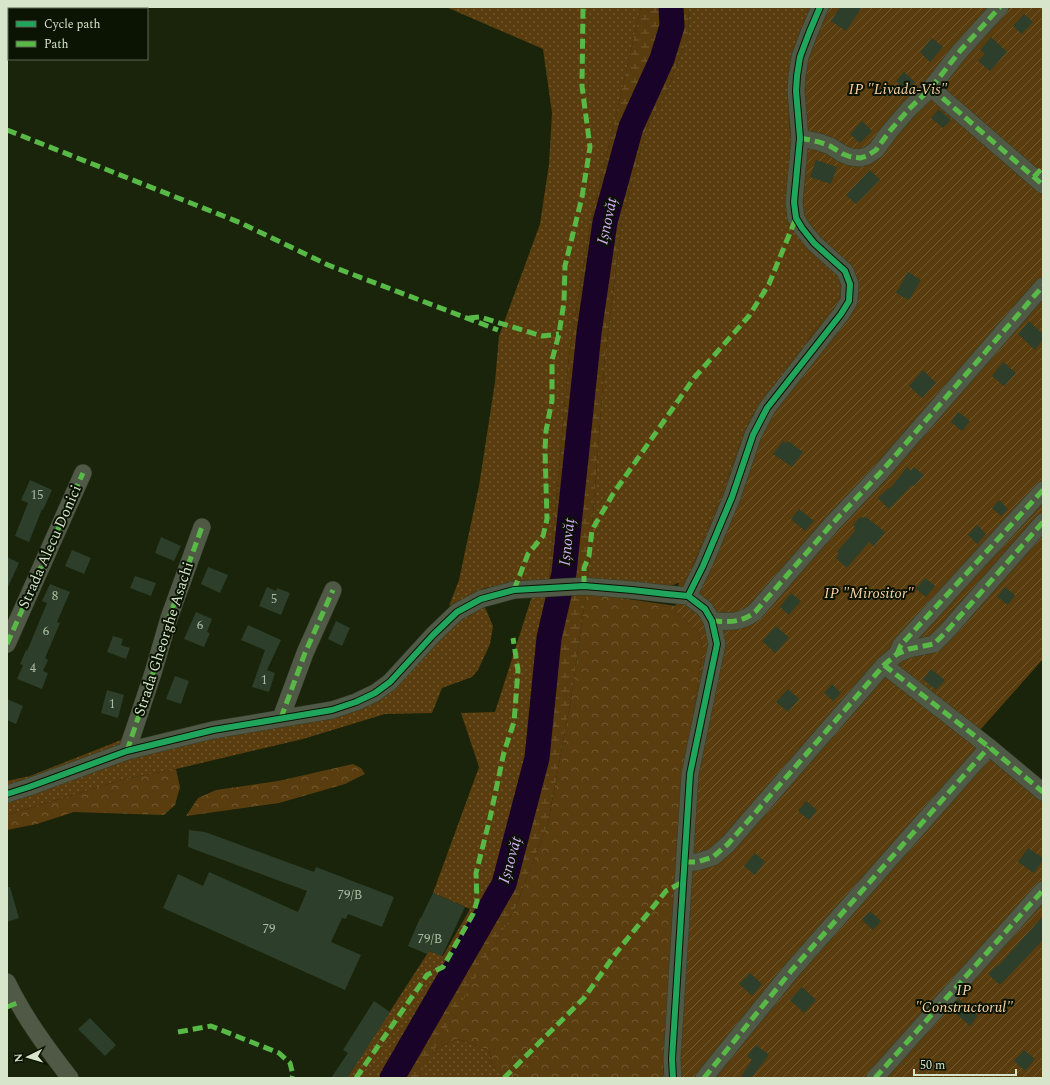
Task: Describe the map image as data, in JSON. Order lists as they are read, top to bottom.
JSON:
{
  "streets": {
    "street": ["Strada Alecu Donici", "Strada Gheorghe Asachi"]
  },
  "water": ["Ișnovăț"],
  "parks": ["IP \"Livada-Vis\"", "IP \"Mirositor\"", "IP \"Constructorul\""],
  "house_numbers": [
    "15",
    "8",
    "5",
    "6",
    "6",
    "4",
    "1",
    "1",
    "79/B",
    "79",
    "79/B"
  ],
  "legend": ["Cycle path", "Path"],
  "scale_bar": "50 m",
  "north": "left"
}
